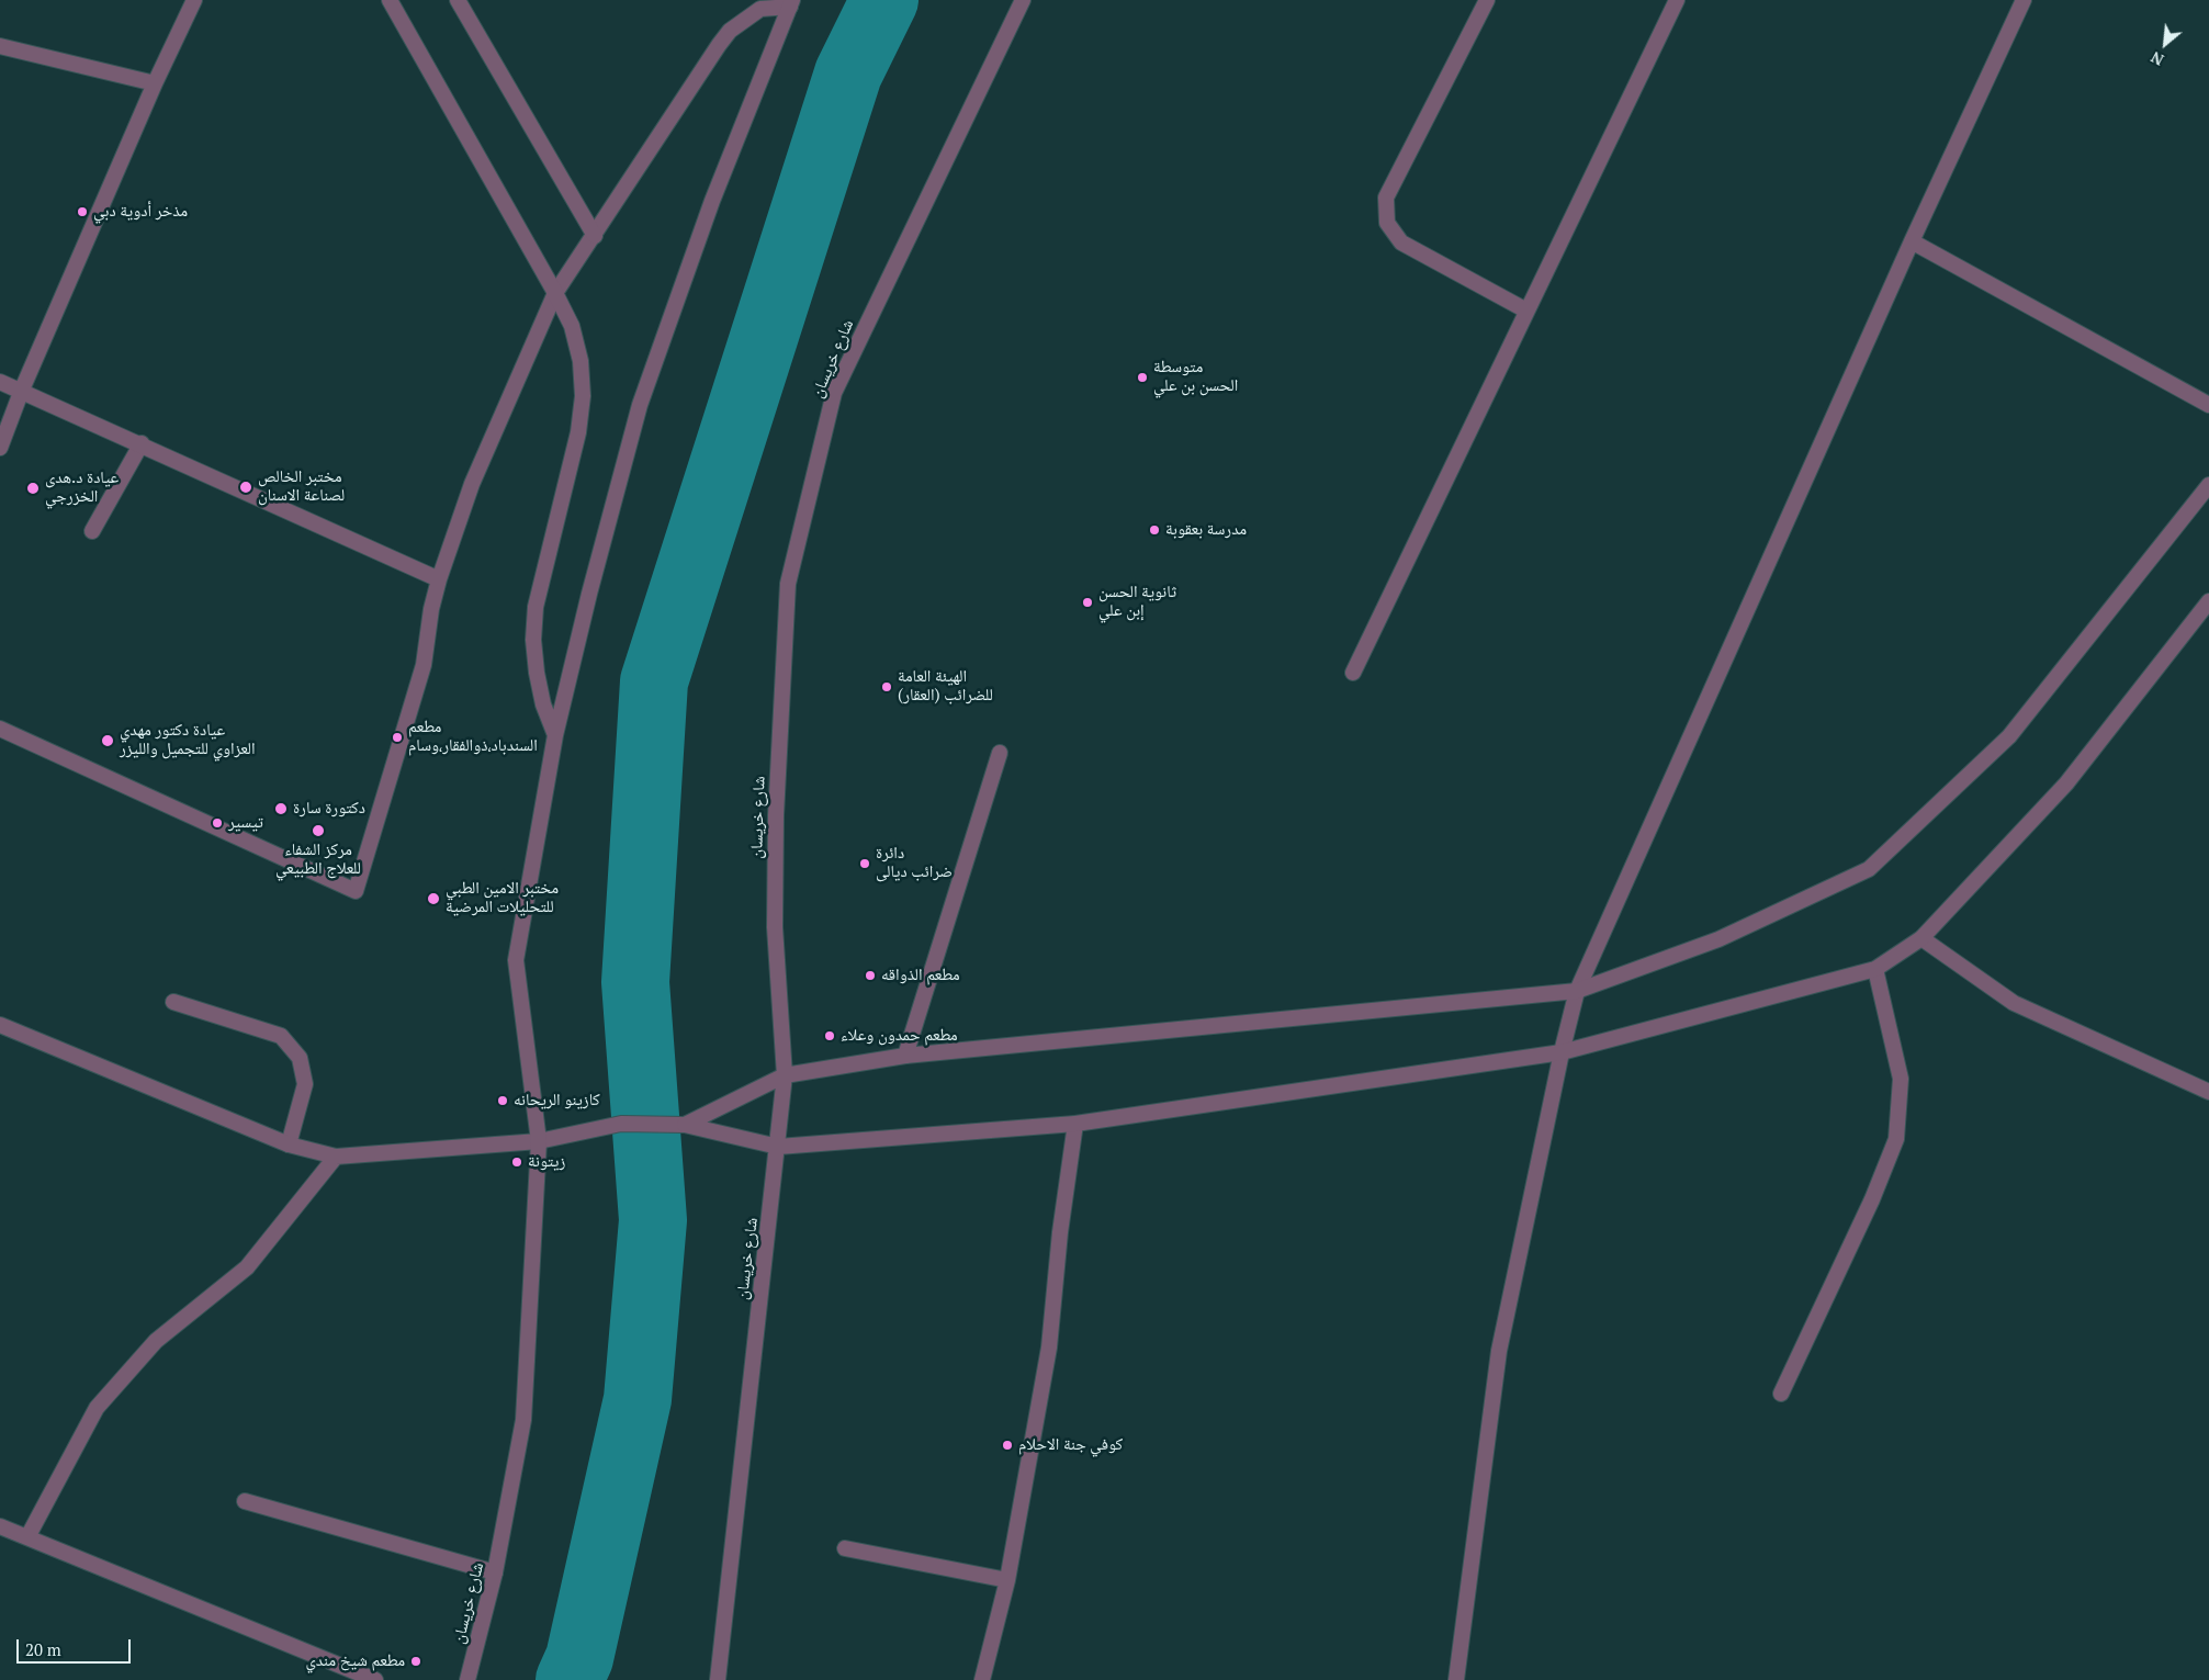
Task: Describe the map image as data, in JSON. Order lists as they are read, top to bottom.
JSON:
{
  "streets": {
    "street": ["شارع خريسان"]
  },
  "places": [
    "مذخر أدوية دبي",
    "متوسطة الحسن بن علي",
    "مختبر الخالص لصناعة الاسنان",
    "عيادة د.هدى الخزرجي",
    "مدرسة بعقوبة",
    "ثانوية الحسن إبن علي",
    "الهيئة العامة للضرائب (العقار)",
    "مطعم السندباد،ذوالفقار،وسام",
    "عيادة دكتور مهدي العزاوي للتجميل والليزر",
    "دكتورة سارة",
    "تيسير",
    "مركز الشفاء للعلاج الطبيعي",
    "دائرة ضرائب ديالى",
    "مختبر الامين الطبي للتحليلات المرضية",
    "مطعم الذواقه",
    "مطعم حمدون وعلاء",
    "كازينو الريحانه",
    "زيتونة",
    "كوفي جنة الاحلام",
    "مطعم شيخ مندي"
  ],
  "scale_bar": "20 m",
  "north": "bottom left"
}
